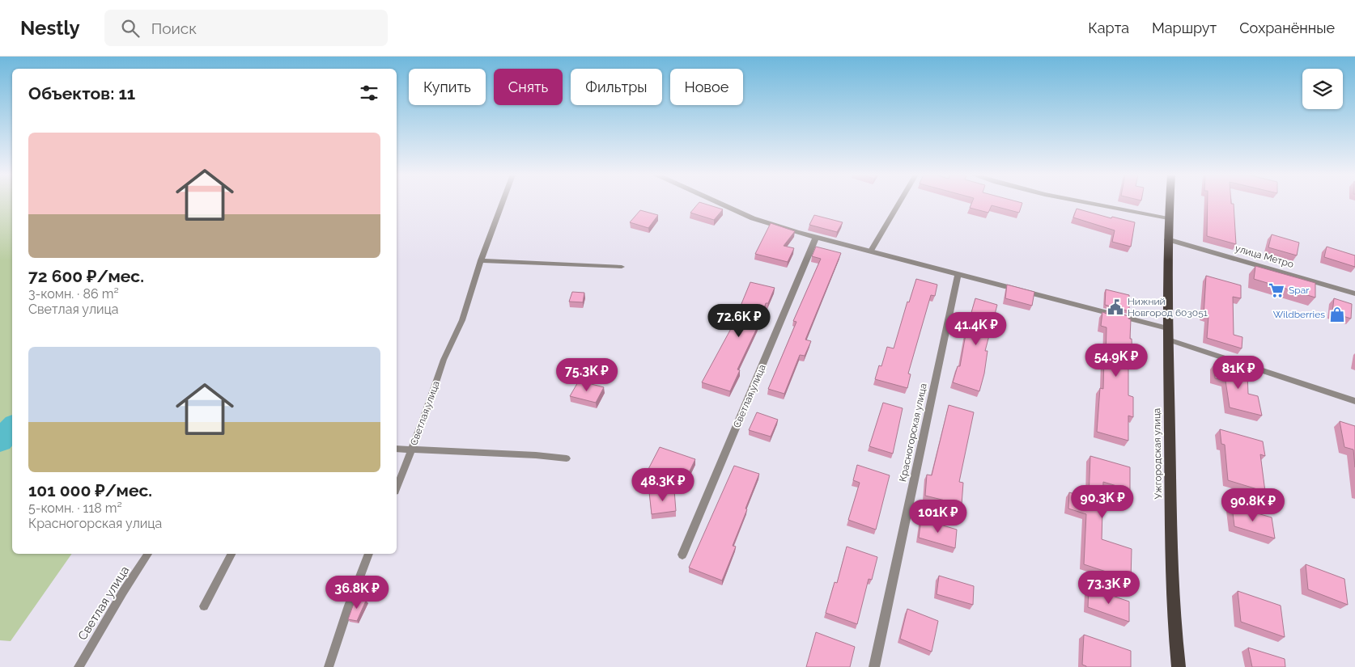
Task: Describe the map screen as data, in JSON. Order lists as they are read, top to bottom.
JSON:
{
  "streets": {
    "main road": ["Ужгородская улица"],
    "street": ["улица Метро", "Светлая улица", "Красногорская улица"]
  },
  "crossings": [
    ["улица Метро", "Ужгородская улица"]
  ],
  "places": {
    "supermarket": ["Spar"],
    "public building": ["Нижний Новгород 603051"],
    "shop": ["Wildberries"]
  },
  "page": {
    "header": "Nestly",
    "search": "Поиск",
    "nav": ["Карта", "Маршрут", "Сохранённые"],
    "chip": [
      "Купить",
      "Снять",
      "Фильтры",
      "Новое"
    ],
    "heading": "Объектов: 11",
    "list": [
      {
        "name": "72 600 ₽/мес.",
        "note": "3-комн. · 86 m² · Светлая улица"
      },
      {
        "name": "101 000 ₽/мес.",
        "note": "5-комн. · 118 m² · Красногорская улица"
      }
    ],
    "price": [
      "72.6K ₽",
      "41.4K ₽",
      "54.9K ₽",
      "81K ₽",
      "75.3K ₽",
      "48.3K ₽",
      "90.3K ₽",
      "90.8K ₽",
      "101K ₽",
      "73.3K ₽",
      "36.8K ₽"
    ]
  }
}
